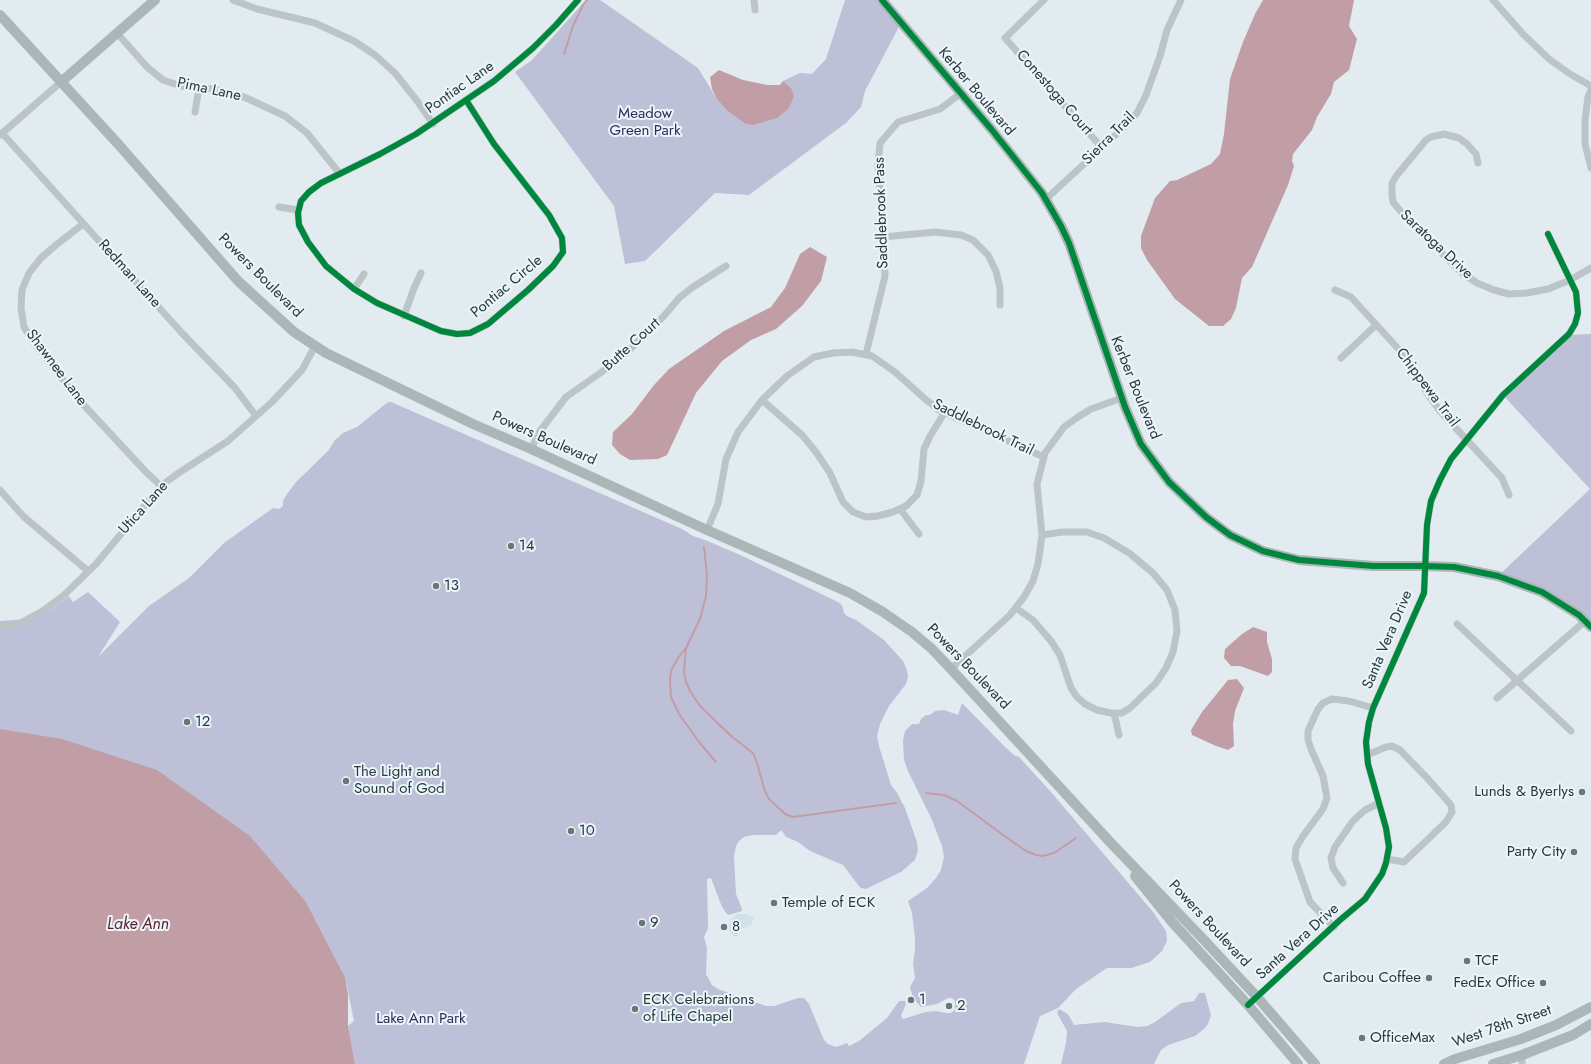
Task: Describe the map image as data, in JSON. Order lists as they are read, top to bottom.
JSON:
{
  "streets": {
    "main road": ["Kerber Boulevard", "Powers Boulevard", "West 78th Street"],
    "street": [
      "Pontiac Lane",
      "Pima Lane",
      "Conestoga Court",
      "Sierra Trail",
      "Saddlebrook Pass",
      "Saratoga Drive",
      "Redman Lane",
      "Pontiac Circle",
      "Butte Court",
      "Shawnee Lane",
      "Chippewa Trail",
      "Saddlebrook Trail",
      "Utica Lane",
      "Santa Vera Drive"
    ]
  },
  "crossings": [
    ["Pontiac Lane", "Pima Lane"],
    ["Pontiac Lane", "Pontiac Circle"],
    ["Kerber Boulevard", "Sierra Trail"],
    ["Kerber Boulevard", "Saddlebrook Pass"],
    ["Kerber Boulevard", "Santa Vera Drive"],
    ["Conestoga Court", "Sierra Trail"],
    ["Saddlebrook Pass", "Saddlebrook Trail"],
    ["Saratoga Drive", "Santa Vera Drive"],
    ["Redman Lane", "Shawnee Lane"],
    ["Redman Lane", "Utica Lane"],
    ["Powers Boulevard", "Butte Court"],
    ["Powers Boulevard", "Saddlebrook Trail"],
    ["Powers Boulevard", "Utica Lane"],
    ["Powers Boulevard", "Santa Vera Drive"],
    ["Shawnee Lane", "Utica Lane"],
    ["Chippewa Trail", "Santa Vera Drive"]
  ],
  "water": ["Lake Ann"],
  "parks": ["Meadow Green Park", "Lake Ann Park"],
  "places": [
    "14",
    "13",
    "12",
    "The Light and Sound of God",
    "Lunds & Byerlys",
    "10",
    "Party City",
    "Temple of ECK",
    "9",
    "8",
    "TCF",
    "Caribou Coffee",
    "FedEx Office",
    "1",
    "2",
    "ECK Celebrations of Life Chapel",
    "OfficeMax"
  ]
}
